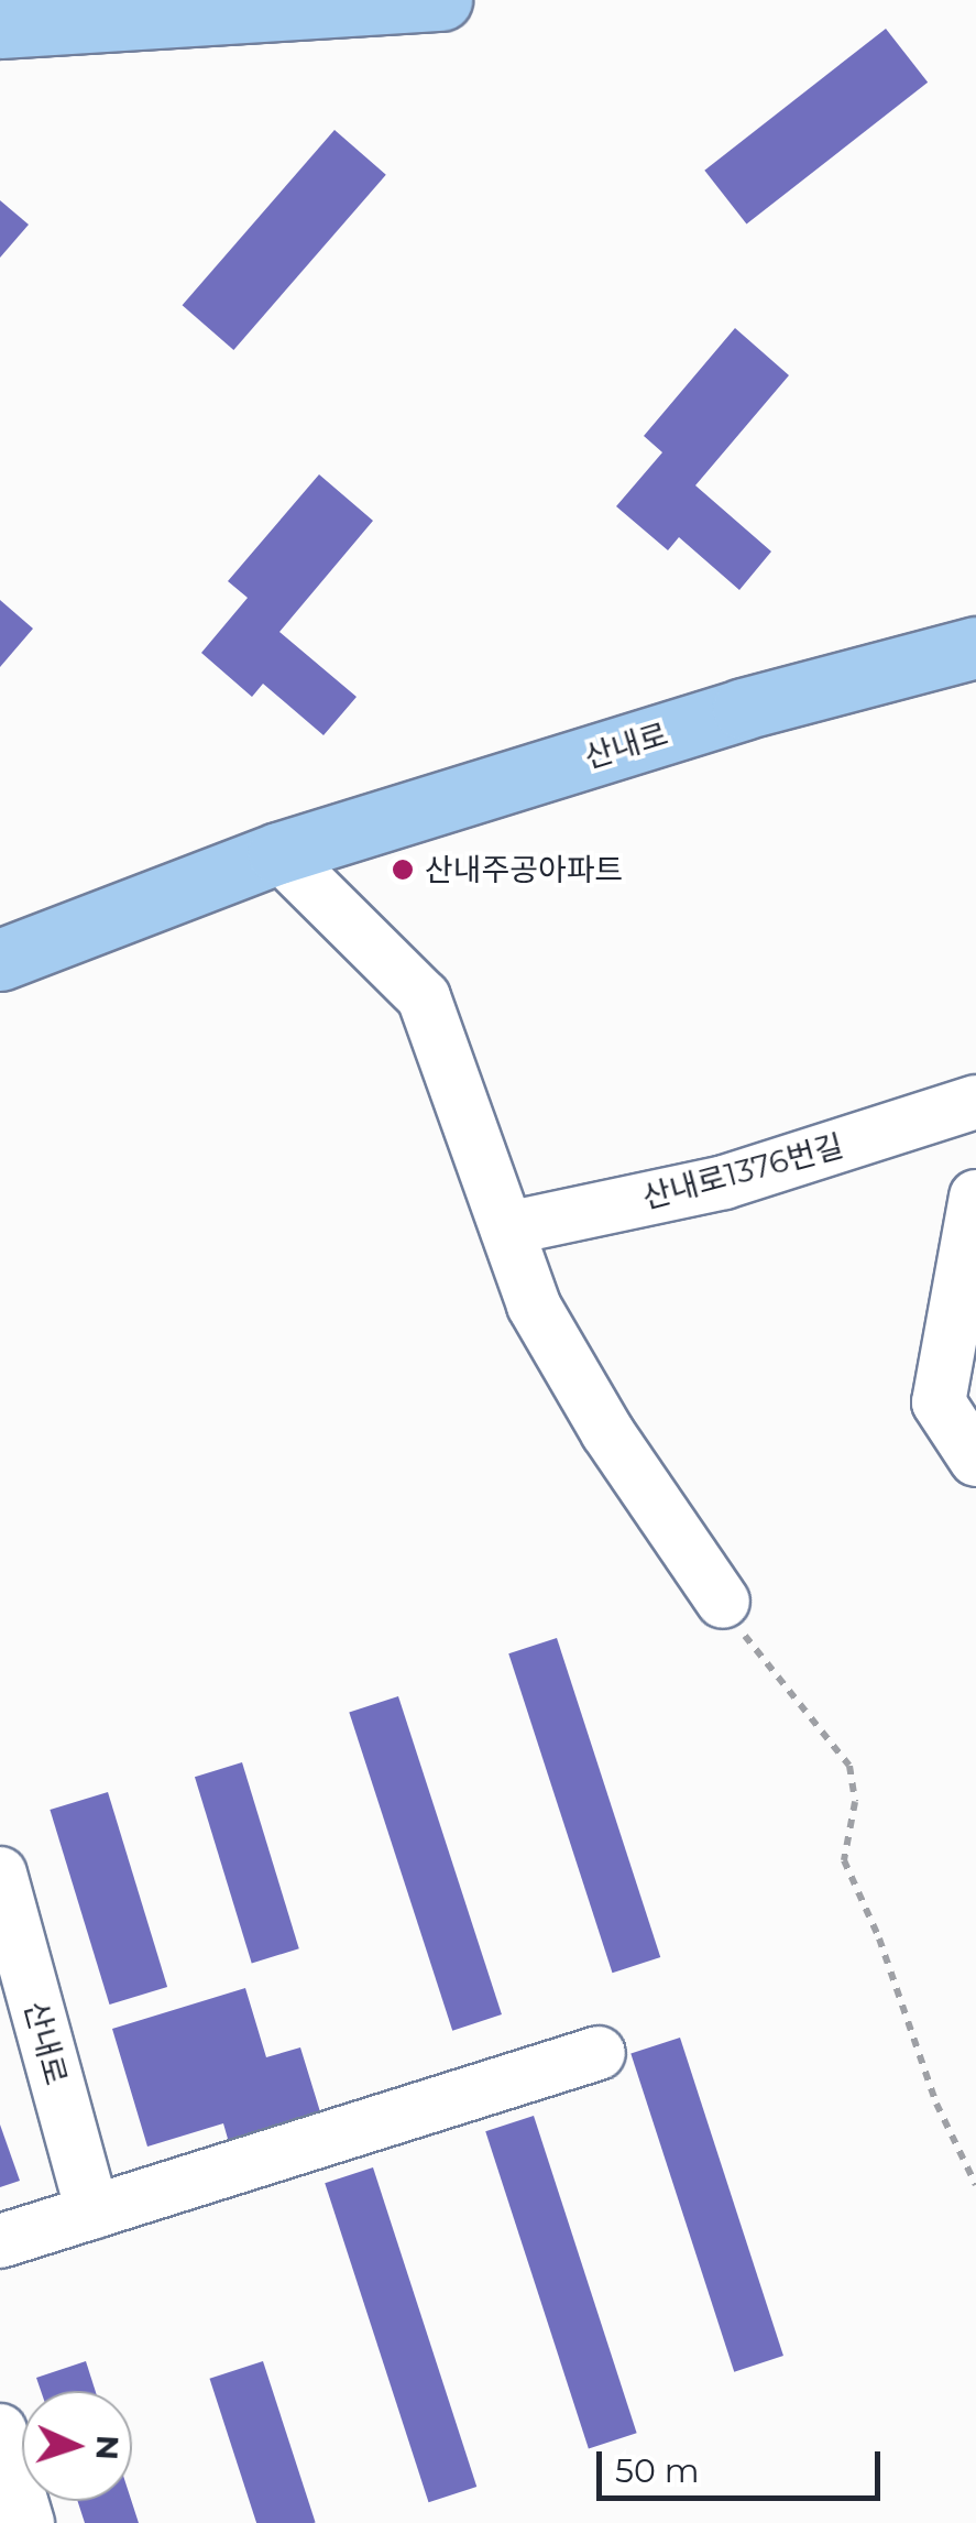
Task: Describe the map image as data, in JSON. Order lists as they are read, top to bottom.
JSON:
{
  "streets": {
    "main road": ["산내로"],
    "street": ["산내로1376번길"]
  },
  "places": ["산내주공아파트"],
  "scale_bar": "50 m",
  "north": "right"
}
